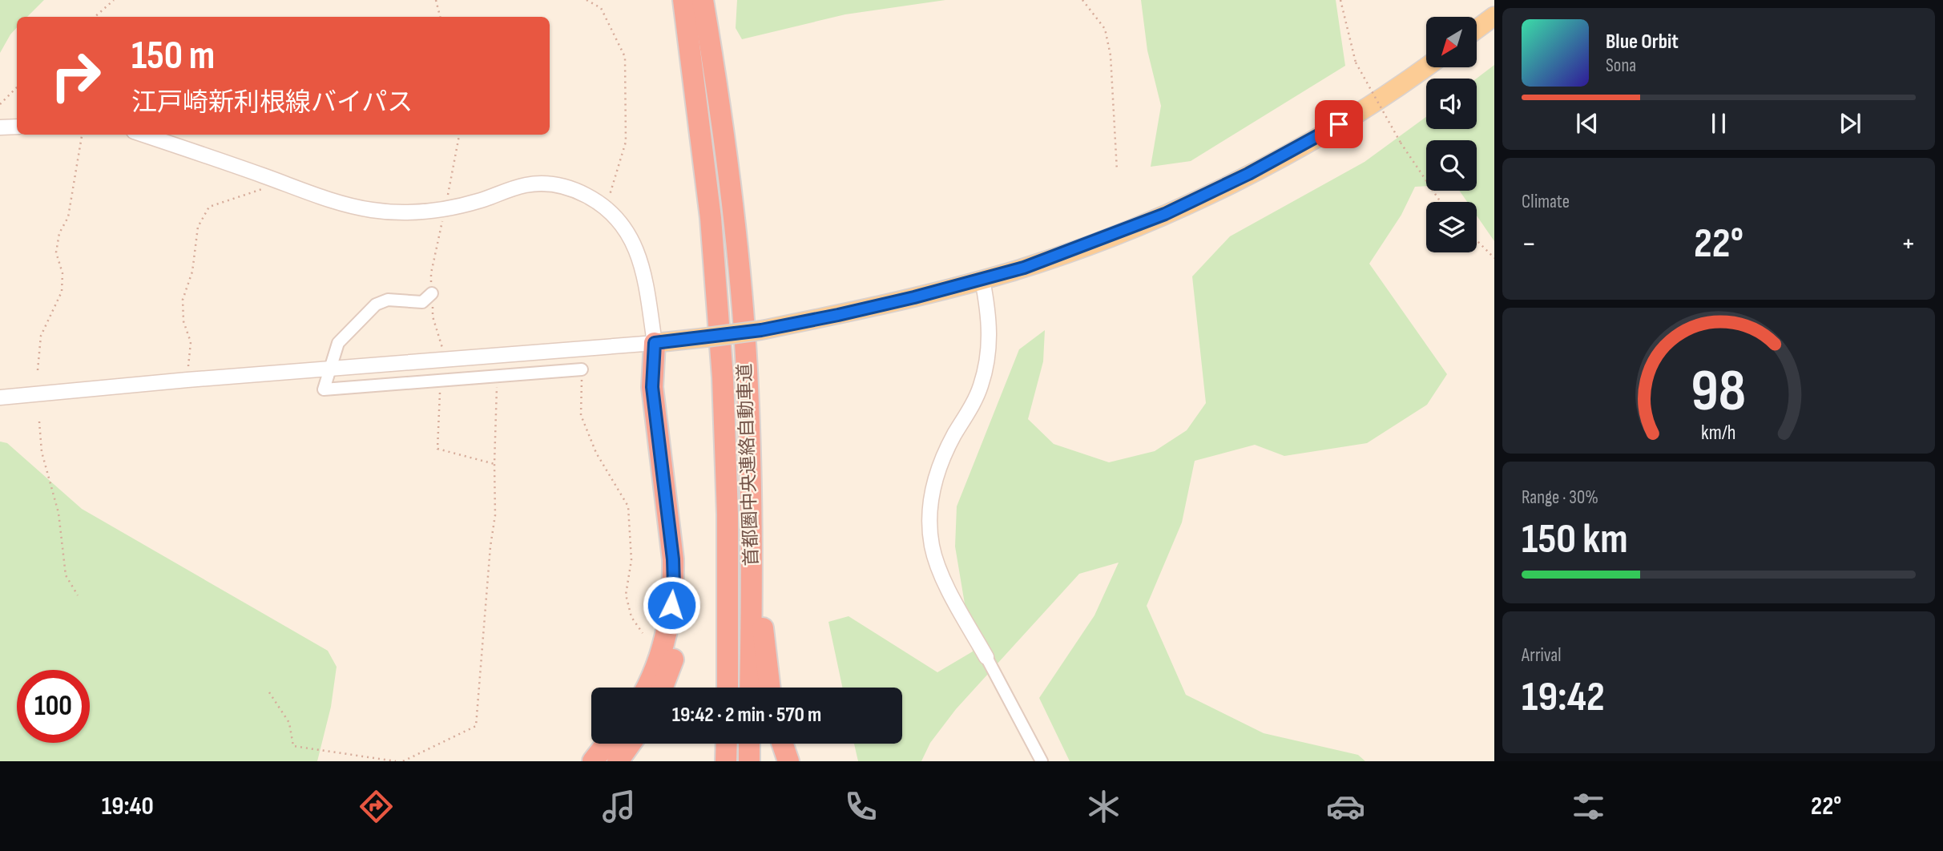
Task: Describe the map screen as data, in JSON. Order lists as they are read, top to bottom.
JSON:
{
  "streets": {
    "highway": ["首都圏中央連絡自動車道"]
  },
  "north": "bottom left",
  "page": {
    "turn": ["150 m", "江戸崎新利根線バイパス"],
    "song": ["Blue Orbit", "Sona"],
    "tile": [
      "Climate",
      ["Range · 30%", "150 km"],
      ["Arrival", "19:42"]
    ],
    "heat": ["−", "22°", "+"],
    "limit": "100",
    "trip": "19:42 · 2 min · 570 m",
    "tabs": ["19:40", "22°"],
    "gauge": ["98", "km/h"]
  }
}
